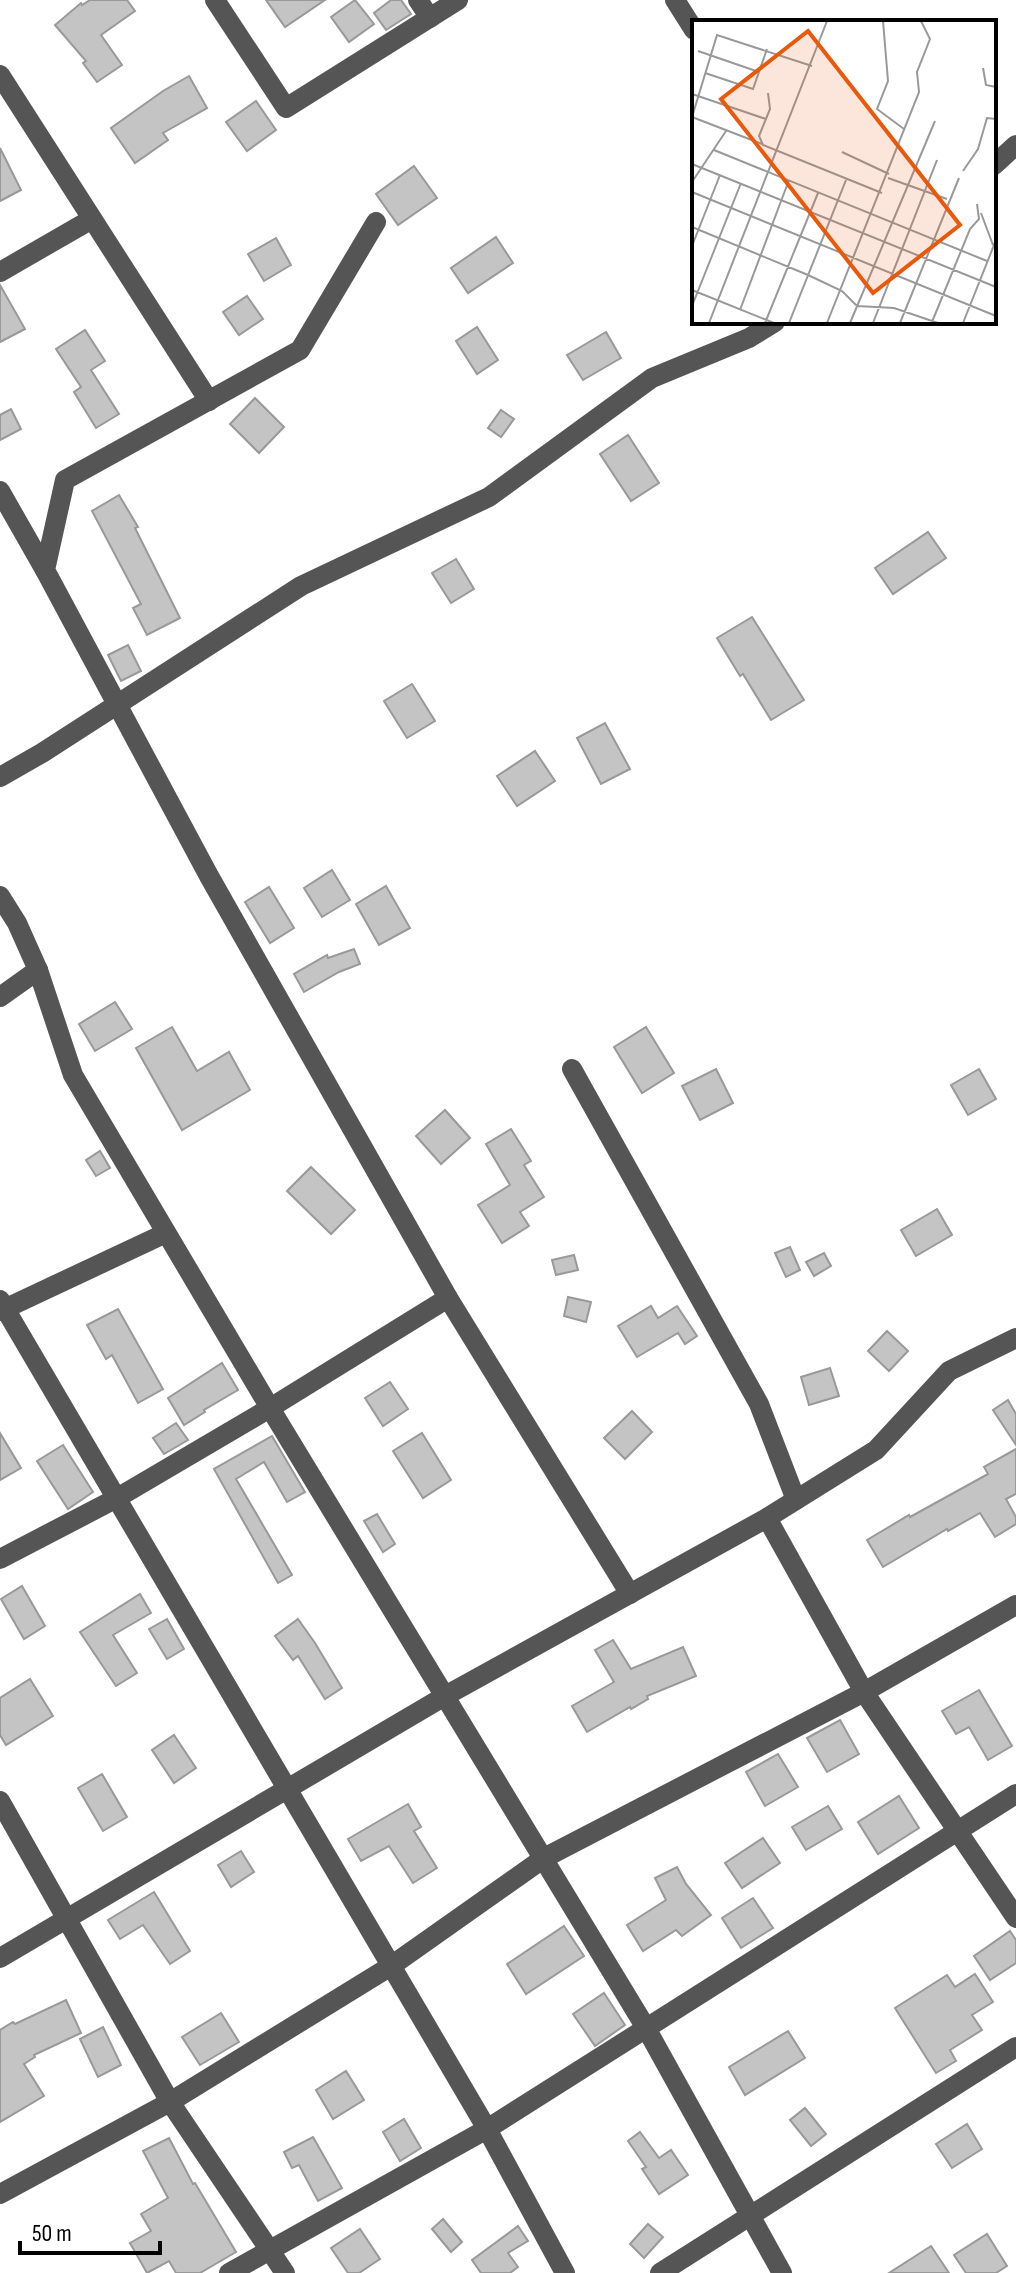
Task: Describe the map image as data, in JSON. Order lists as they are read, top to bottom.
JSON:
{
  "scale_bar": "50 m"
}
